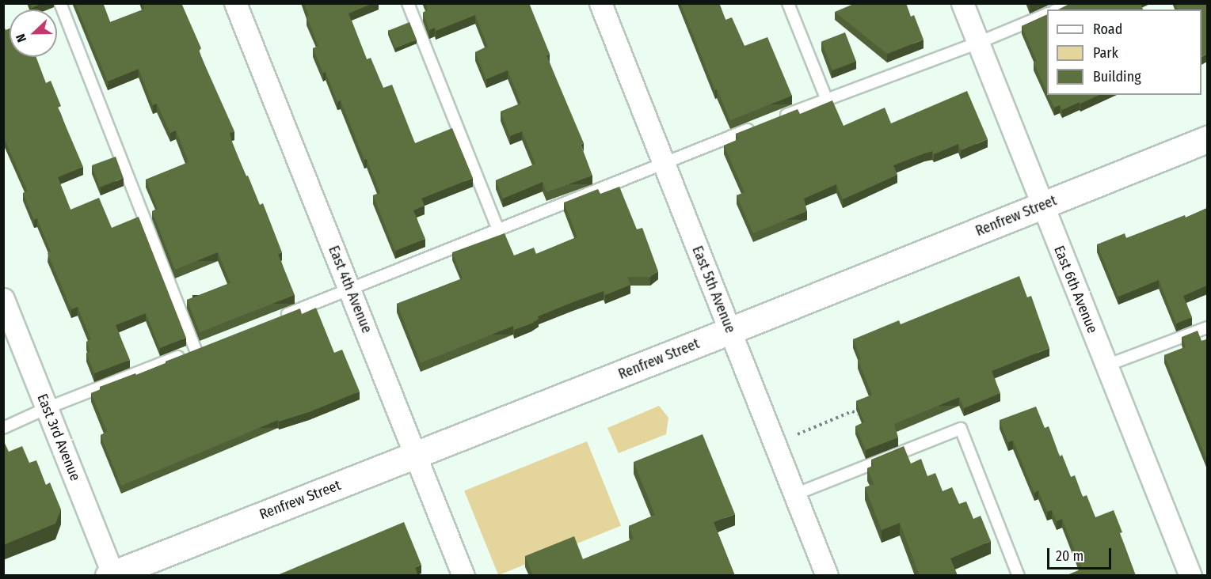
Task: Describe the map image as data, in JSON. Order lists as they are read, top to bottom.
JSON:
{
  "streets": {
    "street": [
      "Renfrew Street",
      "East 4th Avenue",
      "East 5th Avenue",
      "East 6th Avenue",
      "East 3rd Avenue"
    ]
  },
  "crossings": [
    ["Renfrew Street", "East 4th Avenue"],
    ["Renfrew Street", "East 5th Avenue"],
    ["Renfrew Street", "East 6th Avenue"],
    ["Renfrew Street", "East 3rd Avenue"]
  ],
  "legend": ["Road", "Park", "Building"],
  "scale_bar": "20 m",
  "north": "left"
}
